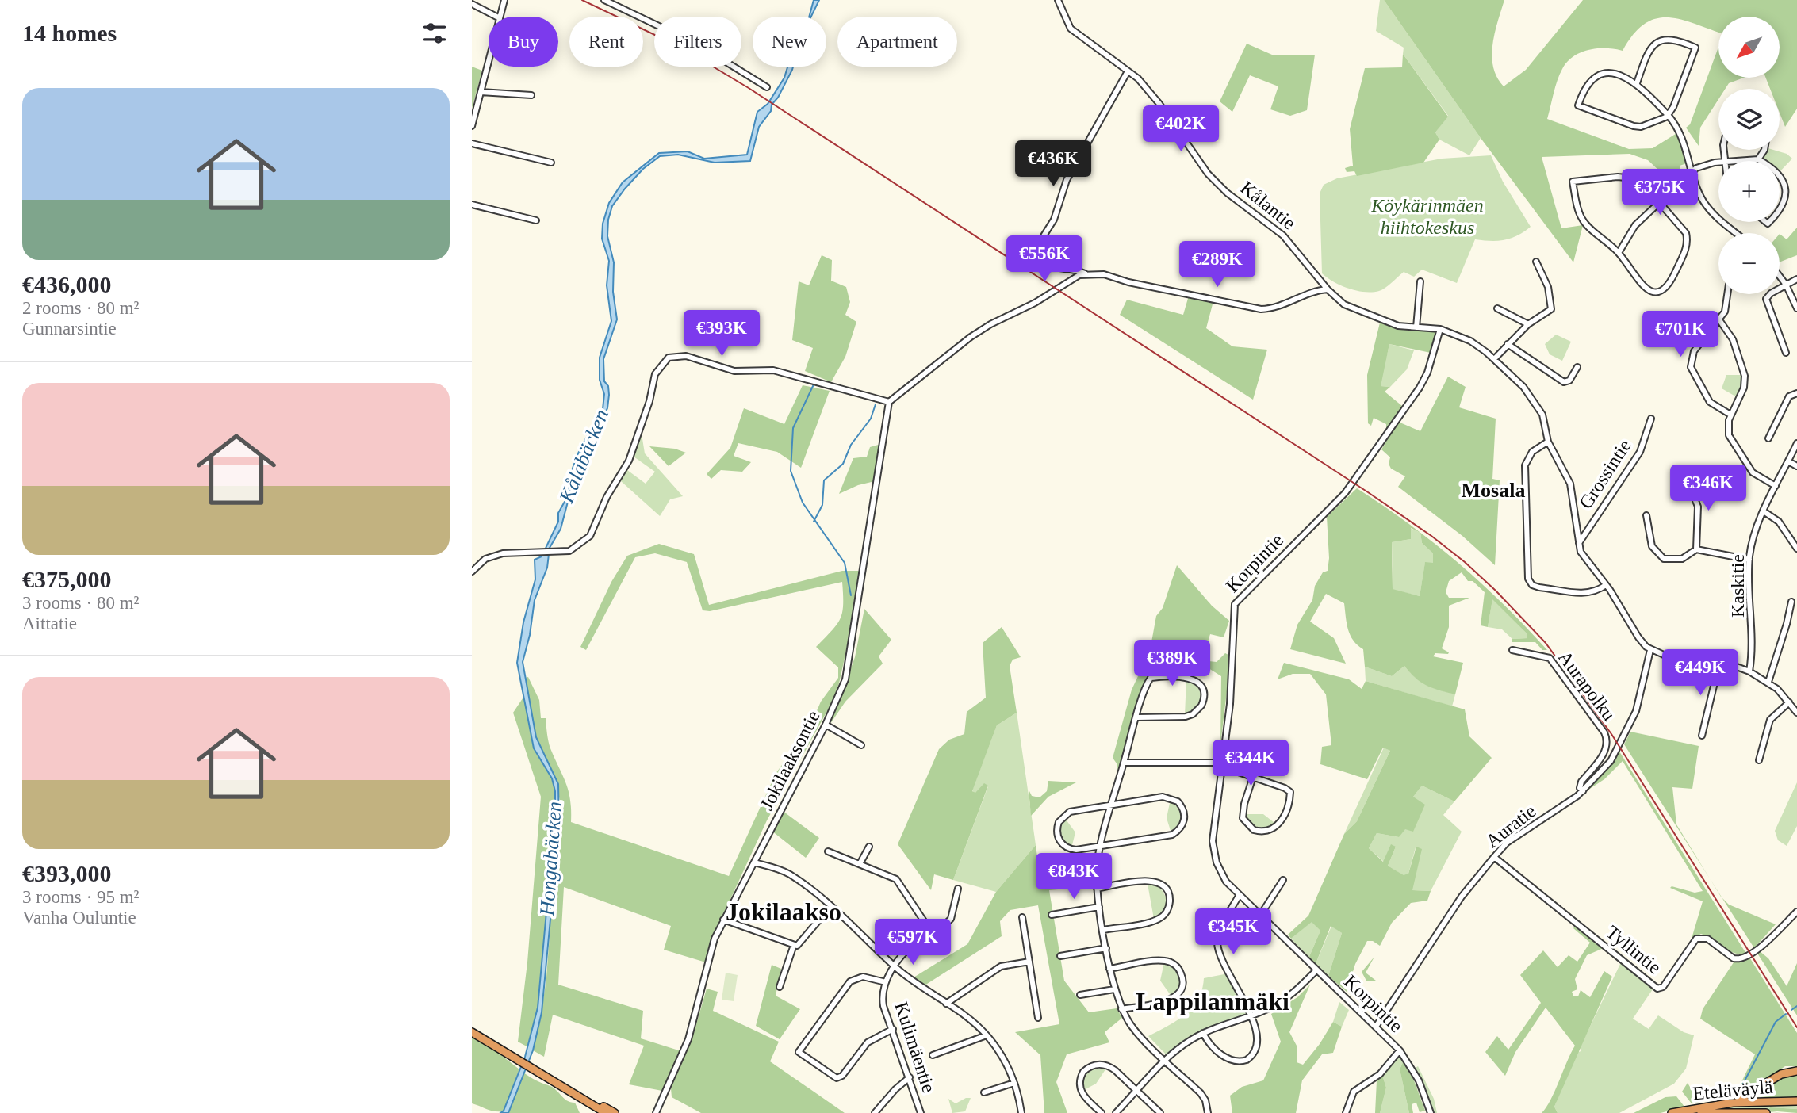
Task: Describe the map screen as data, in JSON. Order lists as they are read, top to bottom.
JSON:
{
  "streets": {
    "highway": ["Eteläväylä"],
    "street": [
      "Kålantie",
      "Grossintie",
      "Korpintie",
      "Kaskitie",
      "Aurapolku",
      "Jokilaaksontie",
      "Auratie",
      "Tyllintie",
      "Kulimäentie"
    ]
  },
  "crossings": [
    ["Kålantie", "Grossintie"],
    ["Kålantie", "Korpintie"],
    ["Kålantie", "Auratie"],
    ["Korpintie", "Auratie"],
    ["Aurapolku", "Auratie"],
    ["Auratie", "Tyllintie"]
  ],
  "districts": ["Mosala", "Jokilaakso", "Lappilanmäki"],
  "water": ["Kålabäcken", "Hongabäcken"],
  "parks": ["Köykärinmäen hiihtokeskus"],
  "north": "bottom left",
  "page": {
    "heading": "14 homes",
    "map_buttons": ["+", "−"],
    "chip": [
      "Buy",
      "Rent",
      "Filters",
      "New",
      "Apartment"
    ],
    "list": [
      {
        "name": "€436,000",
        "note": "2 rooms · 80 m² · Gunnarsintie"
      },
      {
        "name": "€375,000",
        "note": "3 rooms · 80 m² · Aittatie"
      },
      {
        "name": "€393,000",
        "note": "3 rooms · 95 m² · Vanha Ouluntie"
      }
    ],
    "price": [
      "€402K",
      "€436K",
      "€375K",
      "€556K",
      "€289K",
      "€393K",
      "€701K",
      "€346K",
      "€389K",
      "€449K",
      "€344K",
      "€843K",
      "€345K",
      "€597K"
    ]
  }
}
